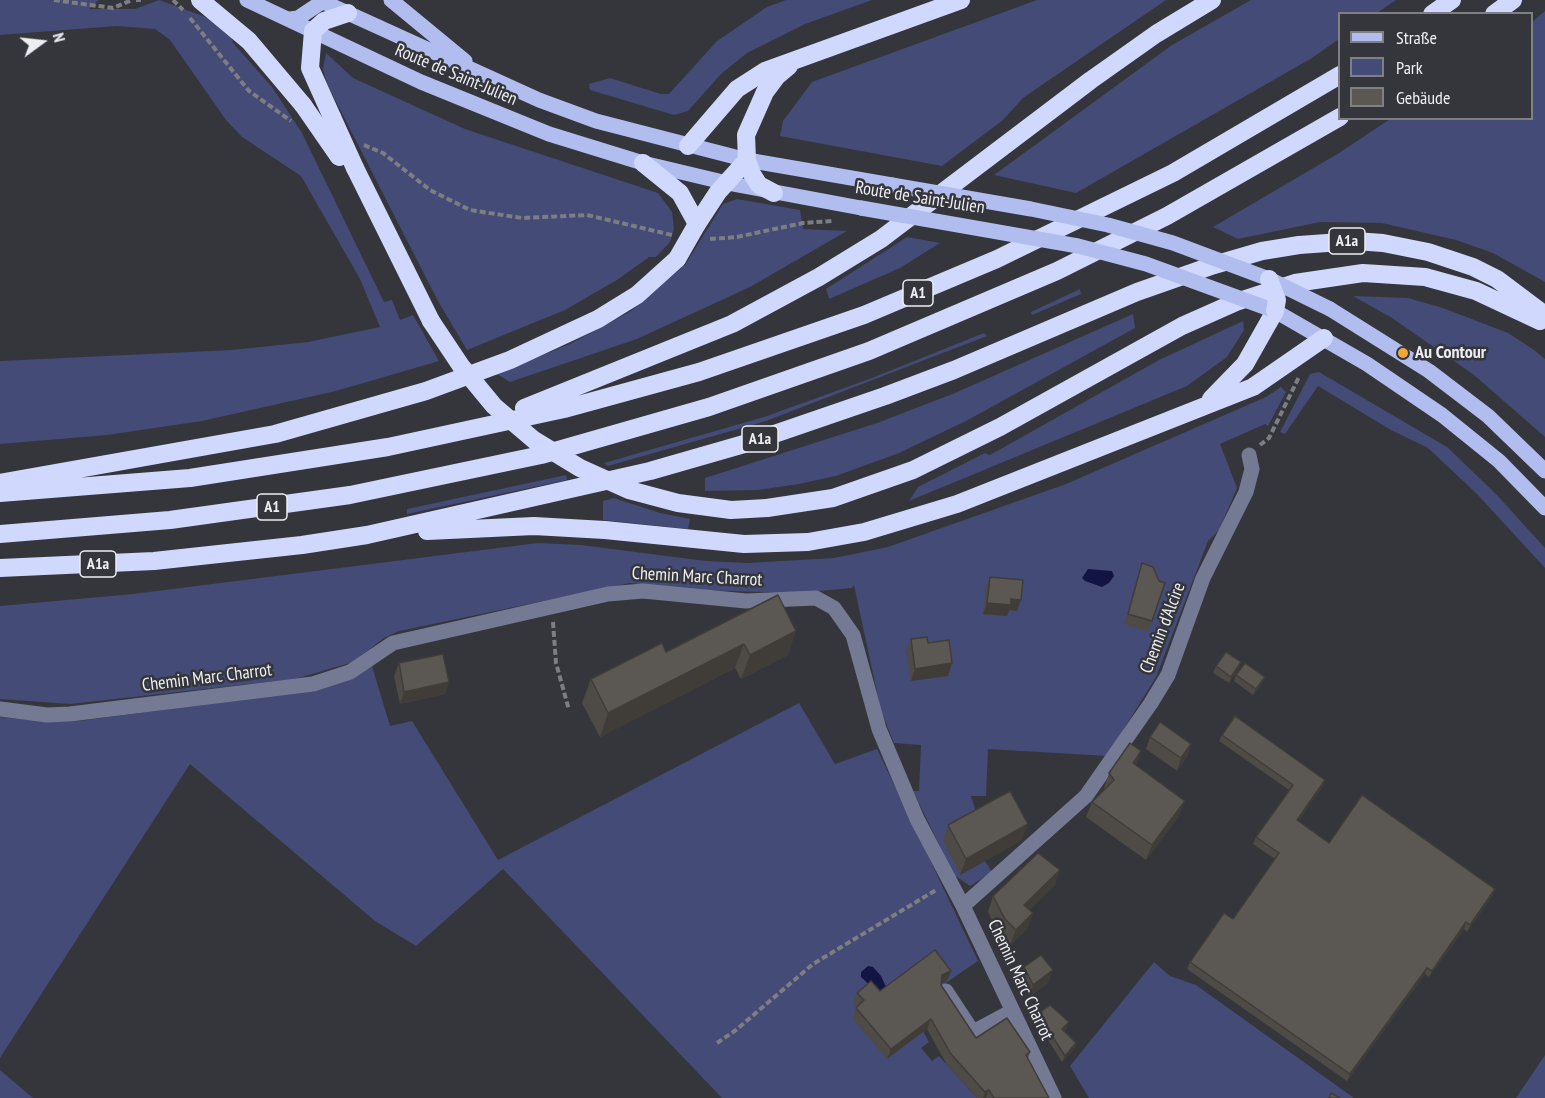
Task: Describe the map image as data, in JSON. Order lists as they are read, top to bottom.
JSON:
{
  "streets": {
    "highway": ["A1a", "A1"],
    "main road": ["Route de Saint-Julien"],
    "street": ["Chemin Marc Charrot", "Chemin d'Alcire"]
  },
  "crossings": [
    ["Chemin Marc Charrot", "Chemin d'Alcire"]
  ],
  "places": ["Au Contour"],
  "legend": ["Straße", "Park", "Gebäude"],
  "north": "right"
}
